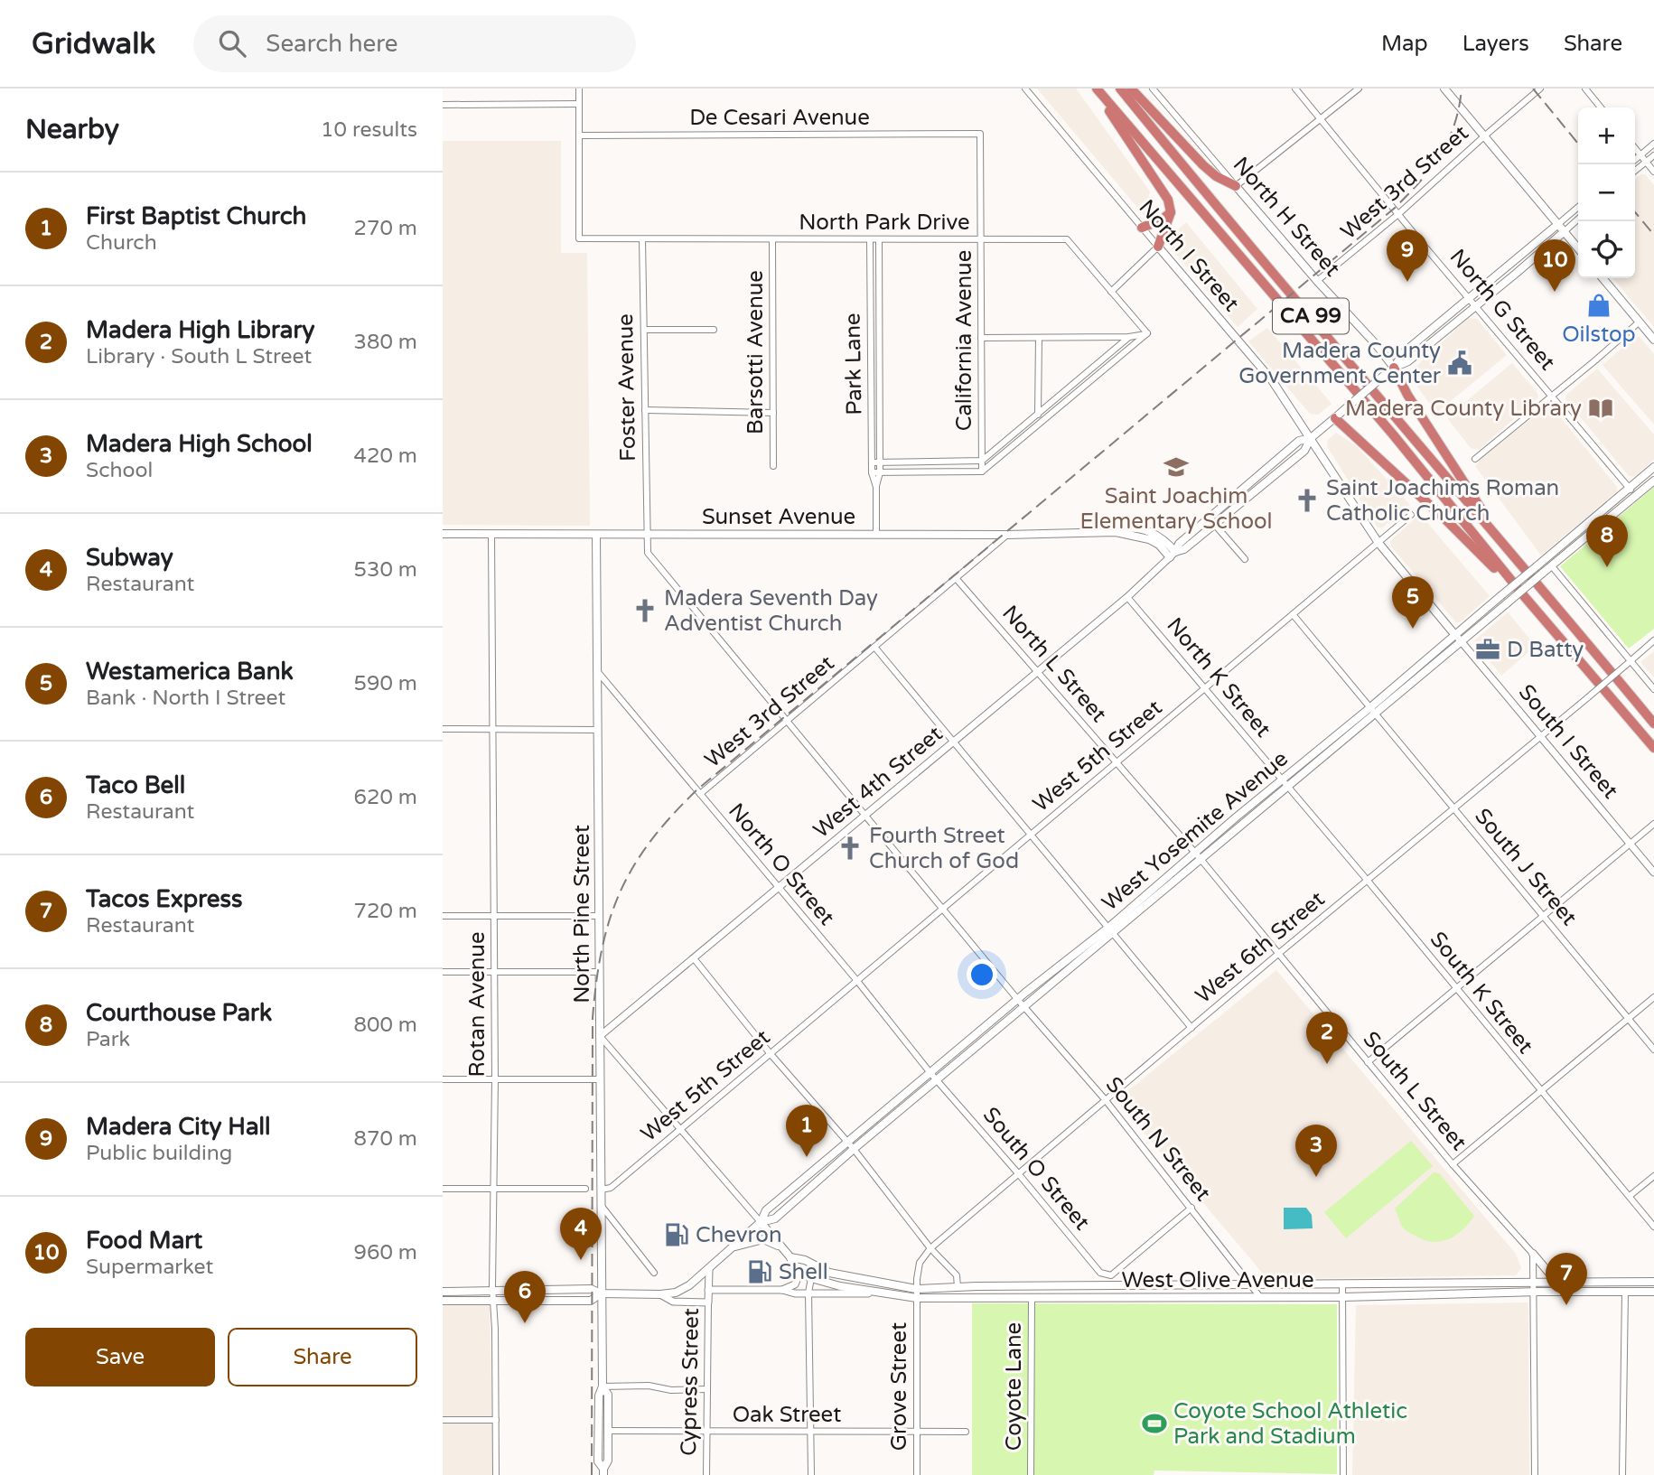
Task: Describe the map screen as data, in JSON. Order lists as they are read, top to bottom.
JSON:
{
  "streets": {
    "highway": ["CA 99"],
    "main road": [
      "North H Street",
      "North I Street",
      "Sunset Avenue",
      "West 4th Street",
      "West Yosemite Avenue",
      "North Pine Street",
      "West Olive Avenue"
    ],
    "street": [
      "De Cesari Avenue",
      "West 3rd Street",
      "North Park Drive",
      "North G Street",
      "California Avenue",
      "Barsotti Avenue",
      "Park Lane",
      "Foster Avenue",
      "North L Street",
      "North K Street",
      "South I Street",
      "West 5th Street",
      "North O Street",
      "South J Street",
      "West 6th Street",
      "South K Street",
      "Rotan Avenue",
      "South L Street",
      "South N Street",
      "South O Street",
      "Cypress Street",
      "Grove Street",
      "Coyote Lane",
      "Oak Street"
    ]
  },
  "crossings": [
    ["De Cesari Avenue", "North Park Drive"],
    ["De Cesari Avenue", "California Avenue"],
    ["West 3rd Street", "North H Street"],
    ["West 3rd Street", "North G Street"],
    ["West 3rd Street", "Foster Avenue"],
    ["West 3rd Street", "Sunset Avenue"],
    ["West 3rd Street", "North L Street"],
    ["West 3rd Street", "North O Street"],
    ["North H Street", "West 4th Street"],
    ["North Park Drive", "California Avenue"],
    ["North Park Drive", "Barsotti Avenue"],
    ["North Park Drive", "Park Lane"],
    ["North Park Drive", "Foster Avenue"],
    ["North I Street", "South I Street"],
    ["North I Street", "West 5th Street"],
    ["North I Street", "West 4th Street"],
    ["North I Street", "West Yosemite Avenue"],
    ["North G Street", "West 4th Street"],
    ["North G Street", "West Yosemite Avenue"],
    ["Park Lane", "Sunset Avenue"],
    ["Foster Avenue", "Sunset Avenue"],
    ["Foster Avenue", "West 4th Street"],
    ["Foster Avenue", "South N Street"],
    ["Sunset Avenue", "West 4th Street"],
    ["Sunset Avenue", "North Pine Street"],
    ["Sunset Avenue", "Rotan Avenue"],
    ["North L Street", "West 5th Street"],
    ["North L Street", "West 4th Street"],
    ["North L Street", "West Yosemite Avenue"],
    ["North L Street", "South L Street"],
    ["North K Street", "West 5th Street"],
    ["North K Street", "West 4th Street"],
    ["North K Street", "West Yosemite Avenue"],
    ["North K Street", "South K Street"],
    ["South I Street", "West Yosemite Avenue"],
    ["South I Street", "West 6th Street"],
    ["West 5th Street", "North O Street"],
    ["West 5th Street", "South J Street"],
    ["West 5th Street", "North Pine Street"],
    ["West 5th Street", "South N Street"],
    ["West 4th Street", "North O Street"],
    ["West 4th Street", "North Pine Street"],
    ["West 4th Street", "South N Street"],
    ["West Yosemite Avenue", "North O Street"],
    ["West Yosemite Avenue", "South J Street"],
    ["West Yosemite Avenue", "South K Street"],
    ["West Yosemite Avenue", "South L Street"],
    ["West Yosemite Avenue", "South N Street"],
    ["West Yosemite Avenue", "South O Street"],
    ["West Yosemite Avenue", "Cypress Street"],
    ["North O Street", "North Pine Street"],
    ["North O Street", "South O Street"],
    ["South J Street", "West 6th Street"],
    ["West 6th Street", "South K Street"],
    ["West 6th Street", "South L Street"],
    ["West 6th Street", "South N Street"],
    ["West 6th Street", "South O Street"],
    ["West 6th Street", "West Olive Avenue"],
    ["West 6th Street", "Grove Street"],
    ["South N Street", "South O Street"],
    ["South N Street", "West Olive Avenue"],
    ["West Olive Avenue", "Cypress Street"],
    ["West Olive Avenue", "Grove Street"],
    ["West Olive Avenue", "Coyote Lane"],
    ["Cypress Street", "Oak Street"],
    ["Grove Street", "Oak Street"]
  ],
  "places": {
    "shop": ["Oilstop"],
    "public building": ["Madera County Government Center"],
    "library": ["Madera County Library"],
    "school or university": ["Saint Joachim Elementary School"],
    "church": ["Saint Joachims Roman Catholic Church", "Madera Seventh Day Adventist Church", "Fourth Street Church of God"],
    "office": ["D Batty"],
    "fuel station": ["Chevron", "Shell"],
    "sports": ["Coyote School Athletic Park and Stadium"]
  },
  "page": {
    "header": "Gridwalk",
    "search": "Search here",
    "nav": ["Map", "Layers", "Share"],
    "heading": ["Nearby", "10 results"],
    "map_buttons": ["+", "−"],
    "list": [
      {
        "mark": "1",
        "name": "First Baptist Church",
        "note": "Church",
        "value": "270 m"
      },
      {
        "mark": "2",
        "name": "Madera High Library",
        "note": "Library · South L Street",
        "value": "380 m"
      },
      {
        "mark": "3",
        "name": "Madera High School",
        "note": "School",
        "value": "420 m"
      },
      {
        "mark": "4",
        "name": "Subway",
        "note": "Restaurant",
        "value": "530 m"
      },
      {
        "mark": "5",
        "name": "Westamerica Bank",
        "note": "Bank · North I Street",
        "value": "590 m"
      },
      {
        "mark": "6",
        "name": "Taco Bell",
        "note": "Restaurant",
        "value": "620 m"
      },
      {
        "mark": "7",
        "name": "Tacos Express",
        "note": "Restaurant",
        "value": "720 m"
      },
      {
        "mark": "8",
        "name": "Courthouse Park",
        "note": "Park",
        "value": "800 m"
      },
      {
        "mark": "9",
        "name": "Madera City Hall",
        "note": "Public building",
        "value": "870 m"
      },
      {
        "mark": "10",
        "name": "Food Mart",
        "note": "Supermarket",
        "value": "960 m"
      }
    ],
    "pins": [
      "9",
      "10",
      "8",
      "5",
      "2",
      "1",
      "3",
      "4",
      "7",
      "6"
    ],
    "buttons": ["Save", "Share"]
  }
}
